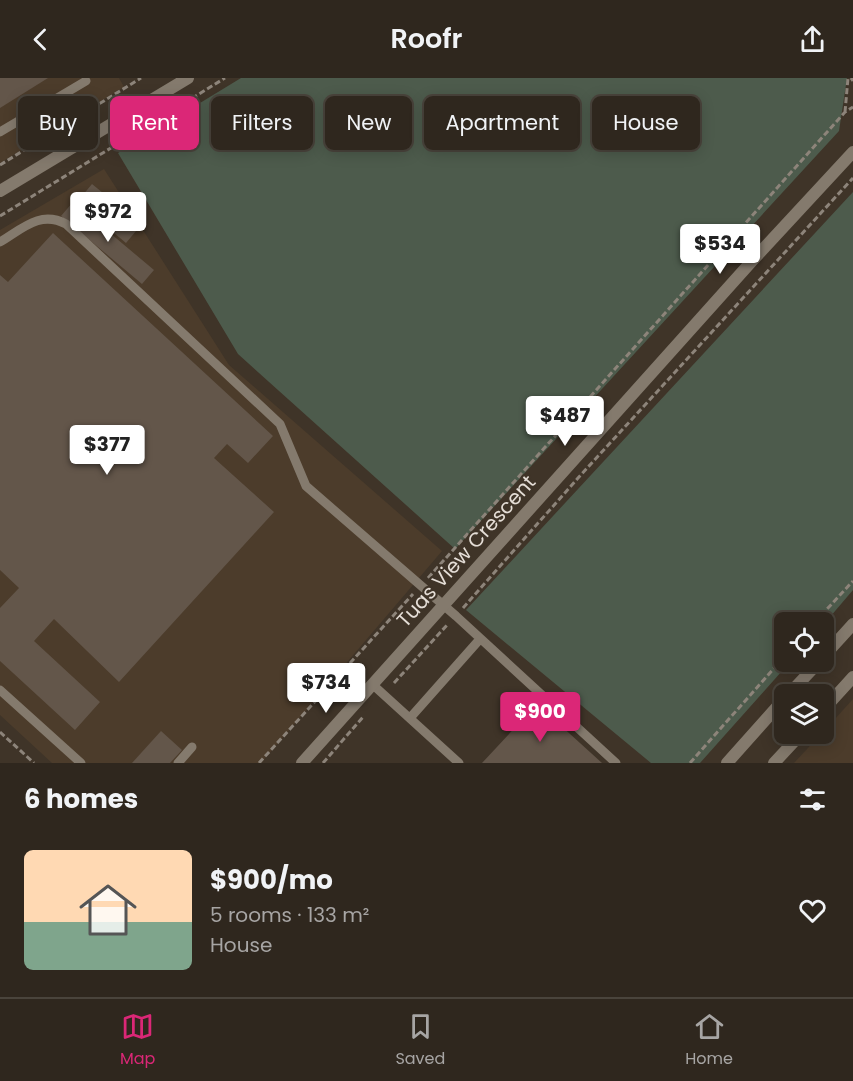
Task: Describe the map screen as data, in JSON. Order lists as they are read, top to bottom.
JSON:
{
  "streets": {
    "street": ["Tuas View Crescent"]
  },
  "page": {
    "header": "Roofr",
    "chip": [
      "Buy",
      "Rent",
      "Filters",
      "New",
      "Apartment",
      "House"
    ],
    "price": [
      "$972",
      "$534",
      "$487",
      "$377",
      "$734",
      "$900"
    ],
    "heading": "6 homes",
    "list": [
      {
        "name": "$900/mo",
        "note": "5 rooms · 133 m² · House"
      }
    ],
    "tabs": ["Map", "Saved", "Home"]
  }
}
